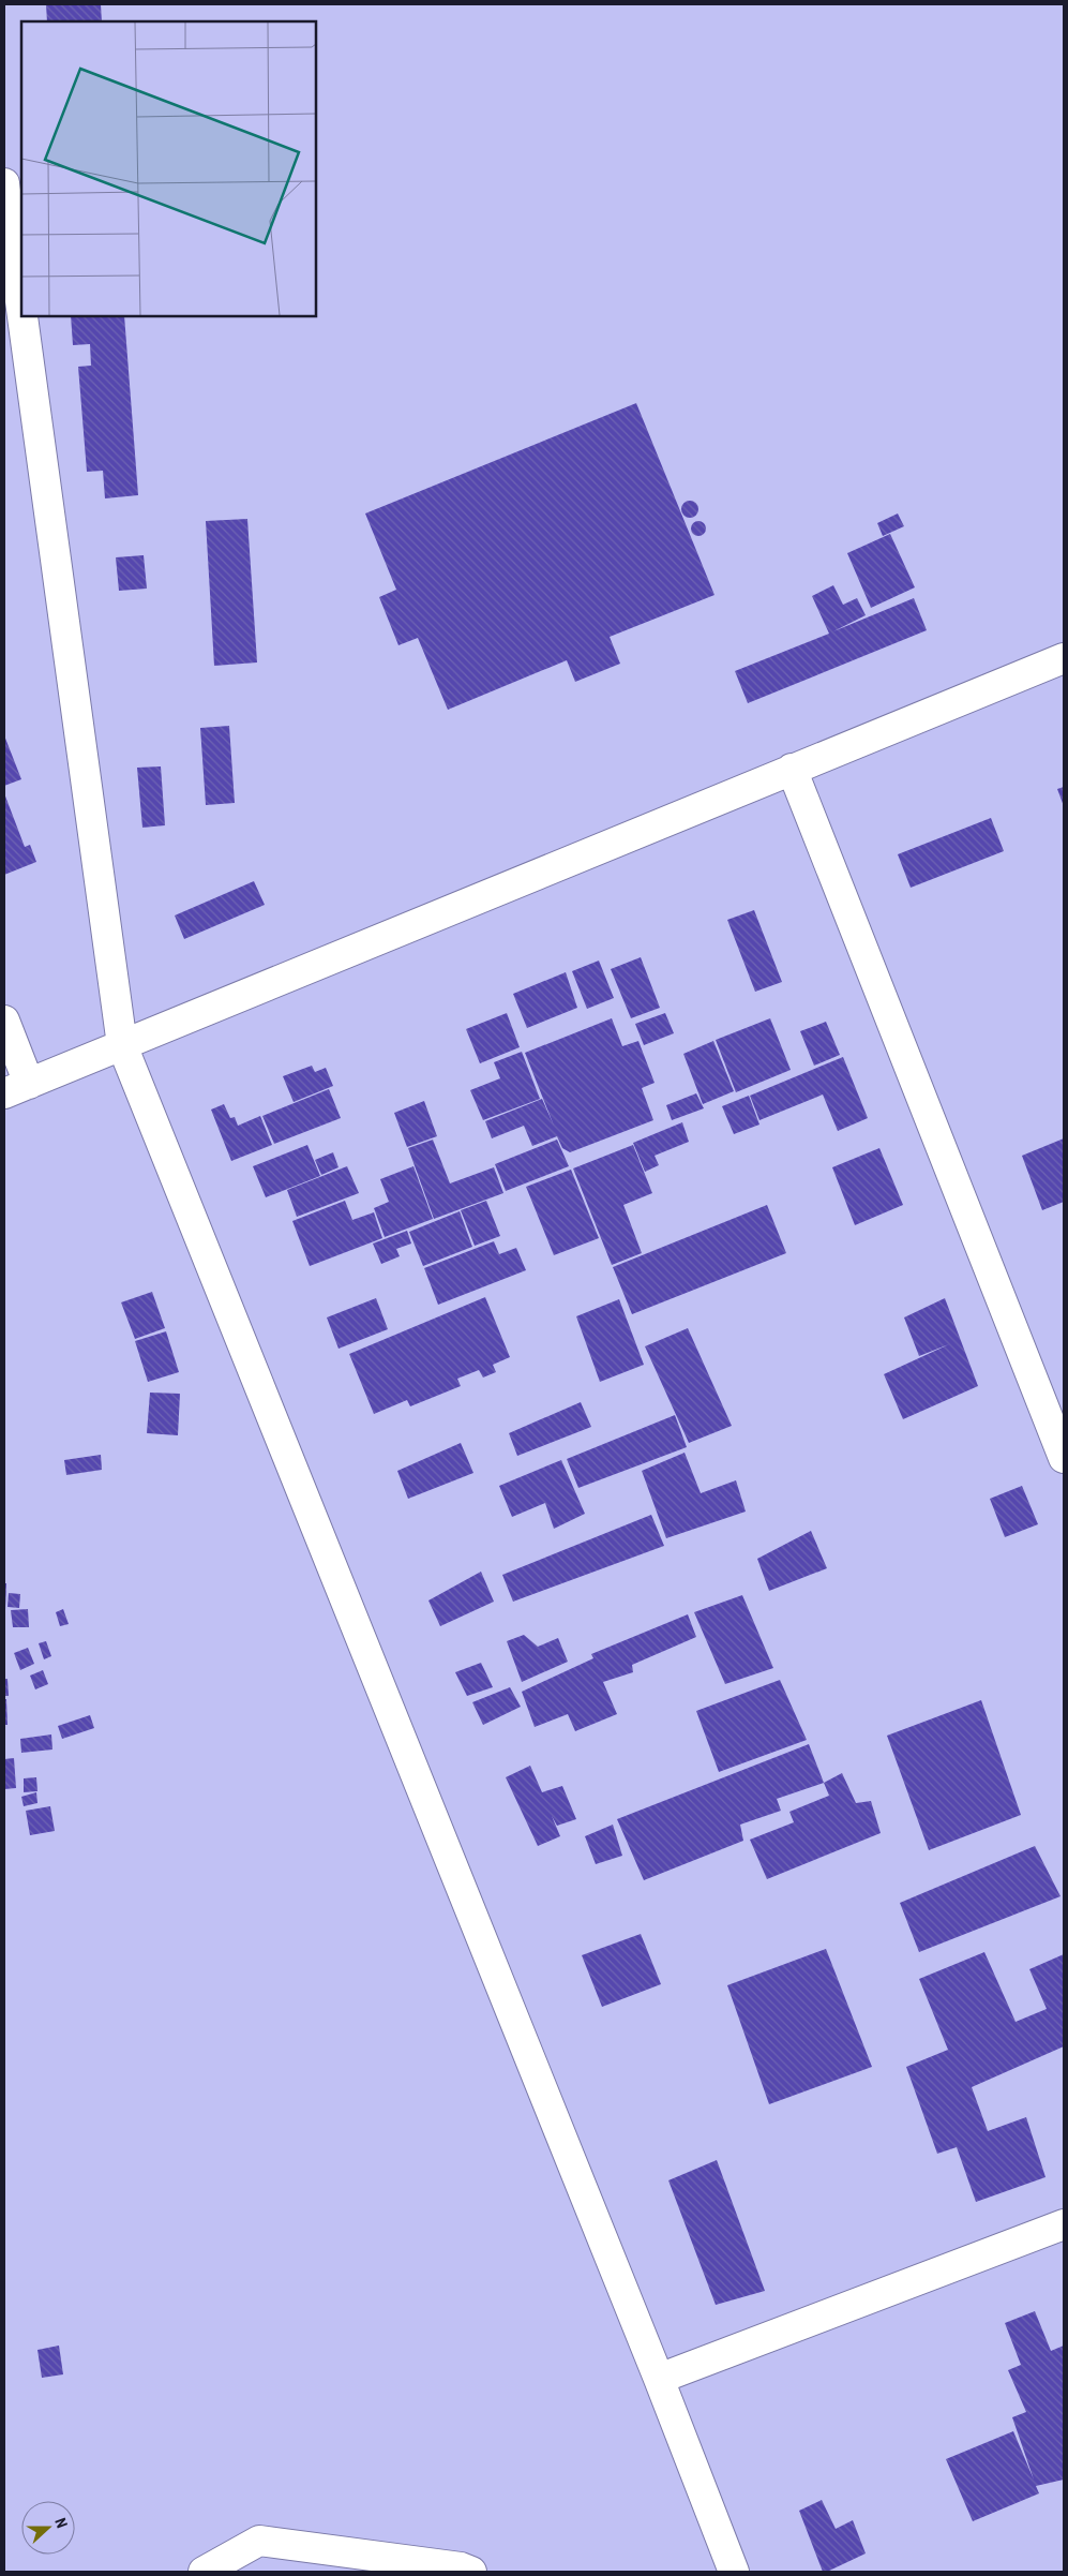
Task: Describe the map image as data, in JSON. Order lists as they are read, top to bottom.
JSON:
{
  "north": "right"
}
